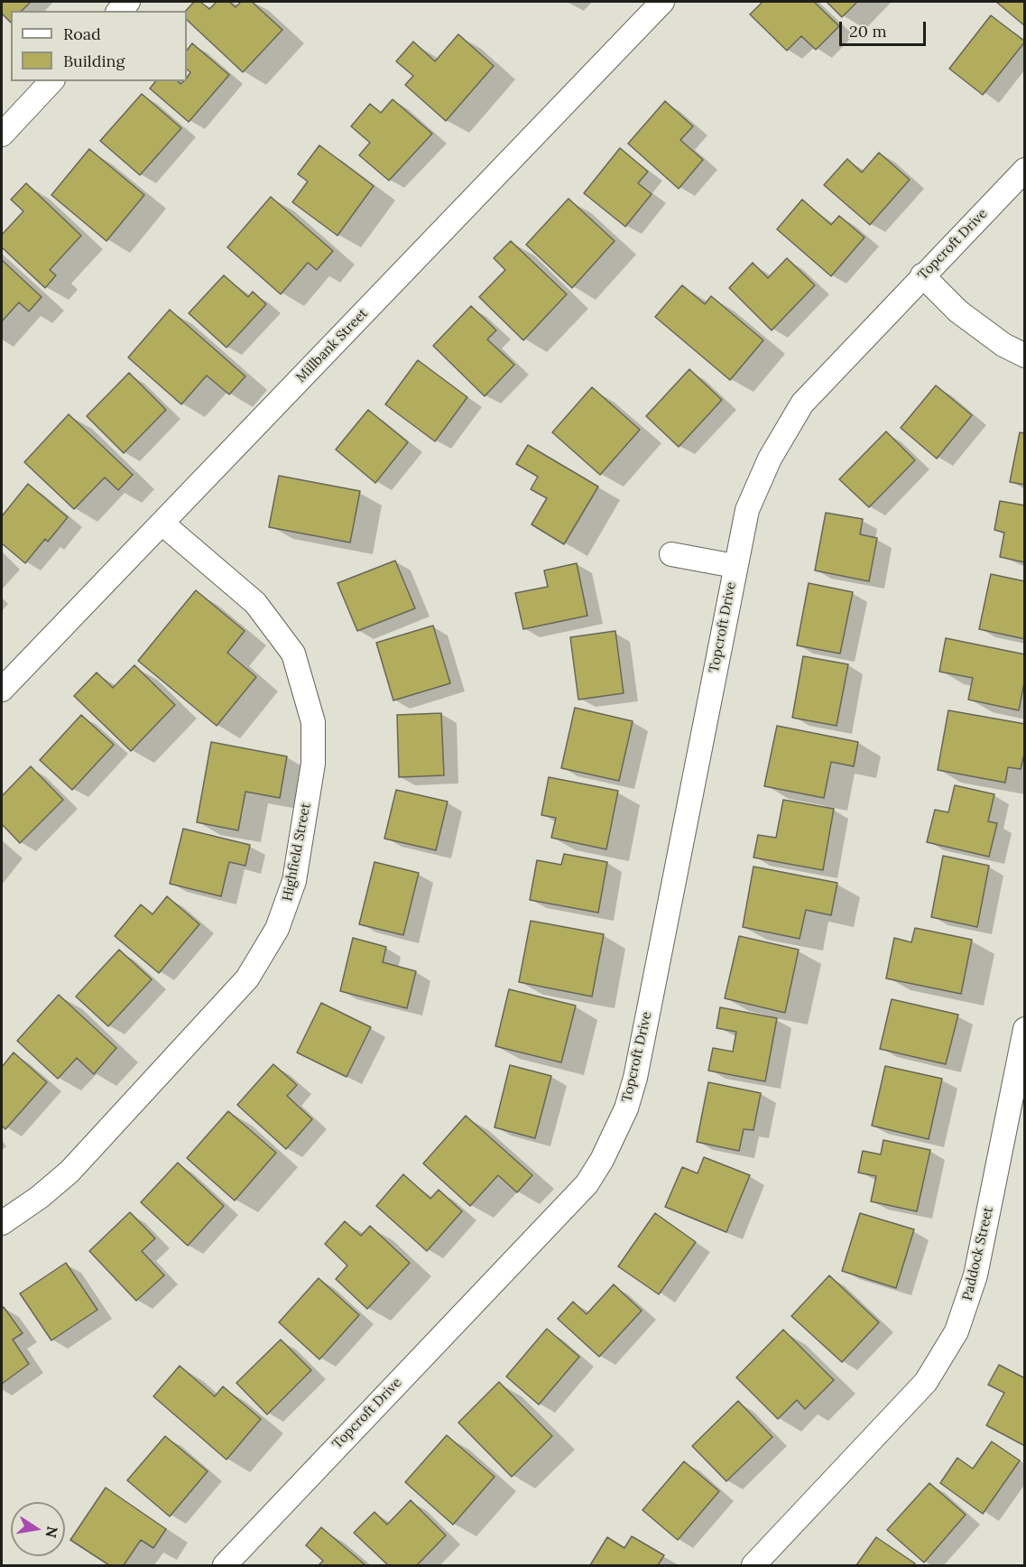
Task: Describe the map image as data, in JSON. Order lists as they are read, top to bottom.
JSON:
{
  "streets": {
    "street": [
      "Topcroft Drive",
      "Millbank Street",
      "Highfield Street",
      "Paddock Street"
    ]
  },
  "crossings": [
    ["Millbank Street", "Highfield Street"]
  ],
  "legend": ["Road", "Building"],
  "scale_bar": "20 m",
  "north": "right"
}
